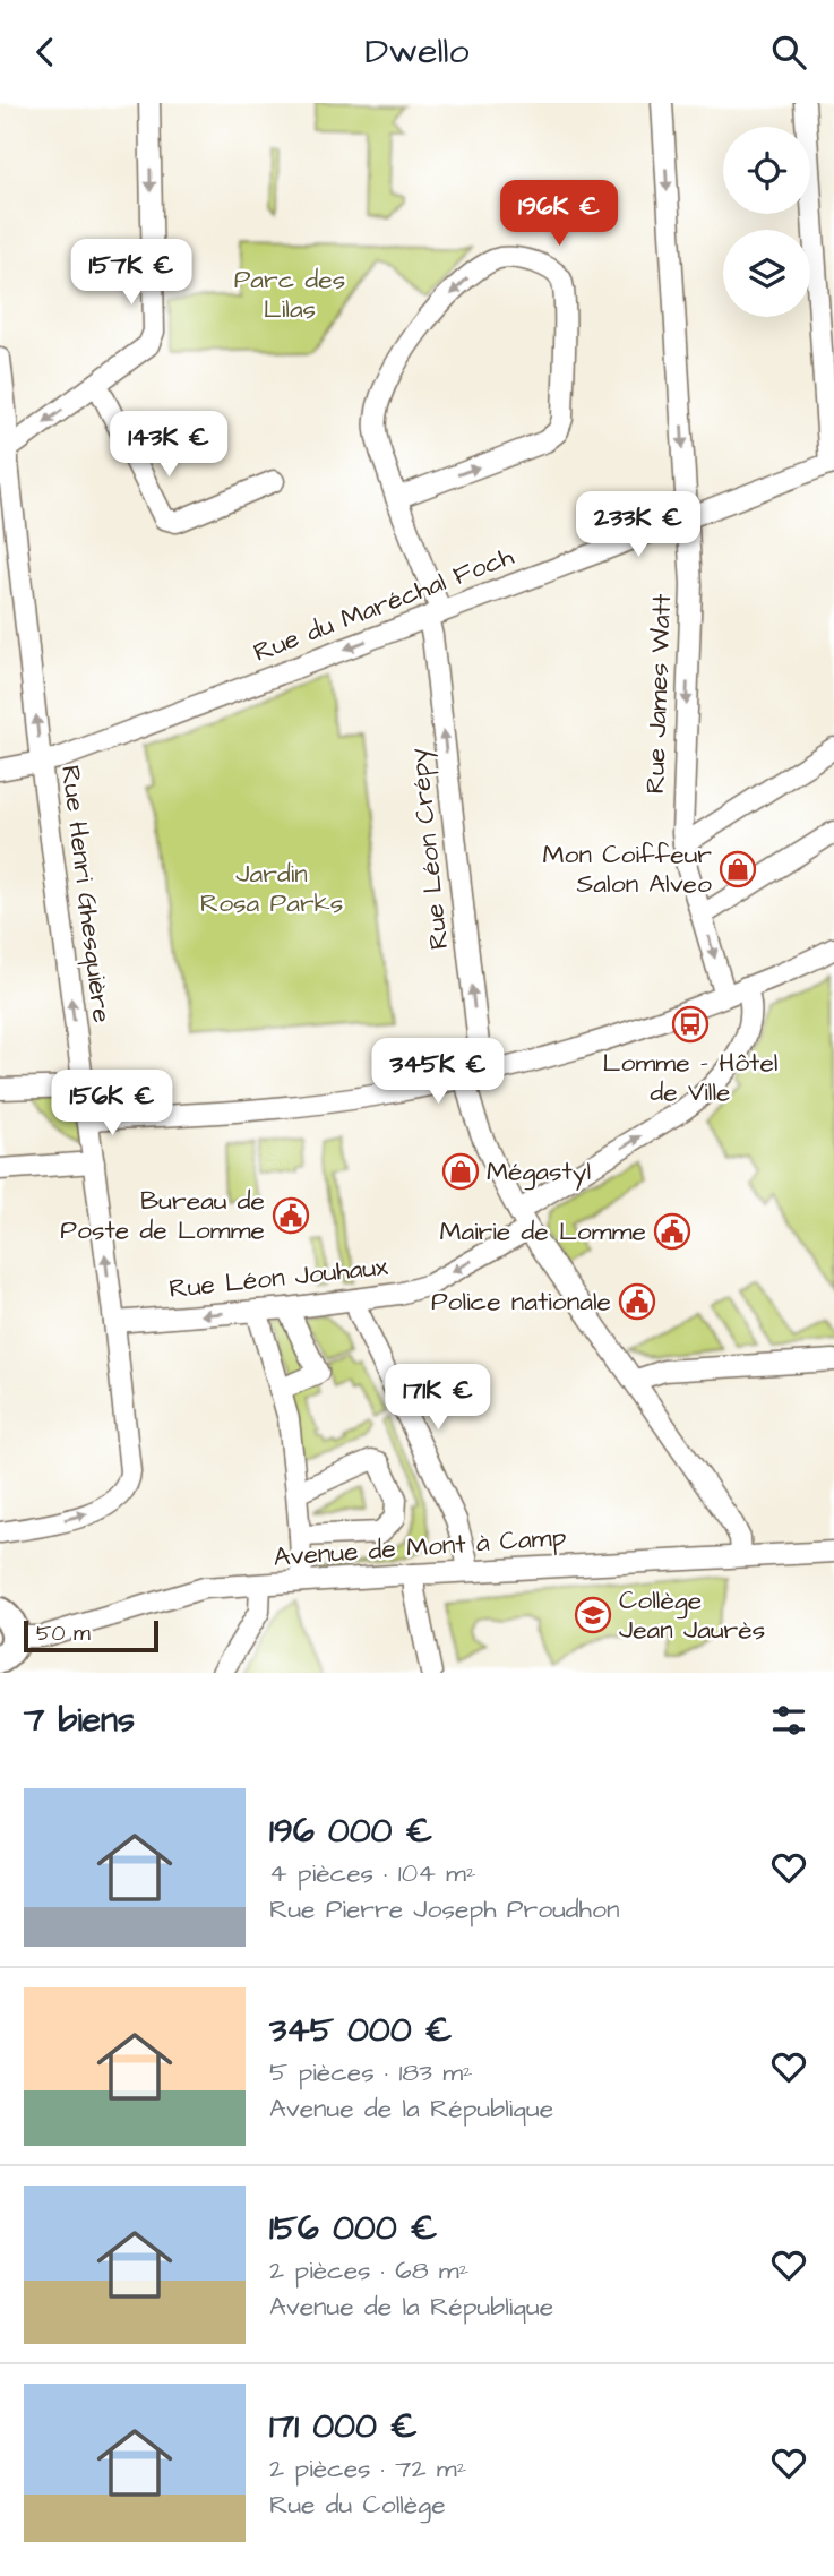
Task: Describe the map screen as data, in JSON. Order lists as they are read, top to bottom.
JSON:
{
  "streets": {
    "street": [
      "Rue du Maréchal Foch",
      "Rue James Watt",
      "Rue Léon Crépy",
      "Rue Henri Ghesquière",
      "Rue Léon Jouhaux",
      "Avenue de Mont à Camp"
    ]
  },
  "crossings": [
    ["Rue du Maréchal Foch", "Rue James Watt"],
    ["Rue du Maréchal Foch", "Rue Léon Crépy"],
    ["Rue du Maréchal Foch", "Rue Henri Ghesquière"],
    ["Rue Léon Crépy", "Rue Léon Jouhaux"],
    ["Rue Léon Crépy", "Avenue de Mont à Camp"],
    ["Rue Henri Ghesquière", "Rue Léon Jouhaux"]
  ],
  "one_way": ["Rue du Maréchal Foch", "Rue Henri Ghesquière", "Rue Léon Jouhaux"],
  "parks": ["Parc des Lilas", "Jardin Rosa Parks"],
  "places": {
    "shop": ["Mon Coiffeur Salon Alveo", "Mégastyl"],
    "bus stop": ["Lomme – Hôtel de Ville"],
    "public building": ["Bureau de Poste de Lomme", "Mairie de Lomme", "Police nationale"],
    "school or university": ["Collège Jean Jaurès"]
  },
  "scale_bar": "50 m",
  "page": {
    "header": "Dwello",
    "price": [
      "196K €",
      "157K €",
      "143K €",
      "233K €",
      "345K €",
      "156K €",
      "171K €"
    ],
    "scale": "50 m",
    "heading": "7 biens",
    "list": [
      {
        "name": "196 000 €",
        "note": "4 pièces · 104 m² · Rue Pierre Joseph Proudhon"
      },
      {
        "name": "345 000 €",
        "note": "5 pièces · 183 m² · Avenue de la République"
      },
      {
        "name": "156 000 €",
        "note": "2 pièces · 68 m² · Avenue de la République"
      },
      {
        "name": "171 000 €",
        "note": "2 pièces · 72 m² · Rue du Collège"
      }
    ]
  }
}
